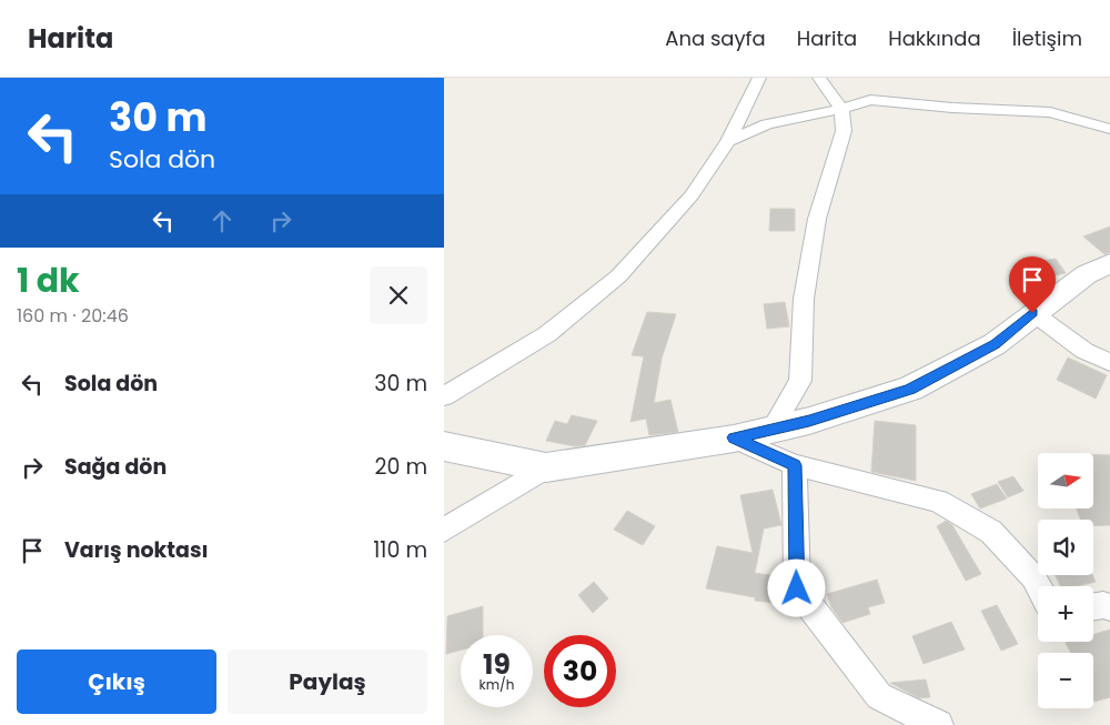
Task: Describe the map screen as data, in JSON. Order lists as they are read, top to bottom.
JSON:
{
  "north": "right",
  "page": {
    "header": "Harita",
    "nav": [
      "Ana sayfa",
      "Harita",
      "Hakkında",
      "İletişim"
    ],
    "turn": ["30 m", "Sola dön"],
    "heading": ["1 dk", "160 m · 20:46"],
    "list": [
      {
        "name": "Sola dön",
        "value": "30 m"
      },
      {
        "name": "Sağa dön",
        "value": "20 m"
      },
      {
        "name": "Varış noktası",
        "value": "110 m"
      }
    ],
    "map_buttons": ["+", "−"],
    "speed": "19 km/h",
    "limit": "30",
    "buttons": ["Çıkış", "Paylaş"]
  }
}
